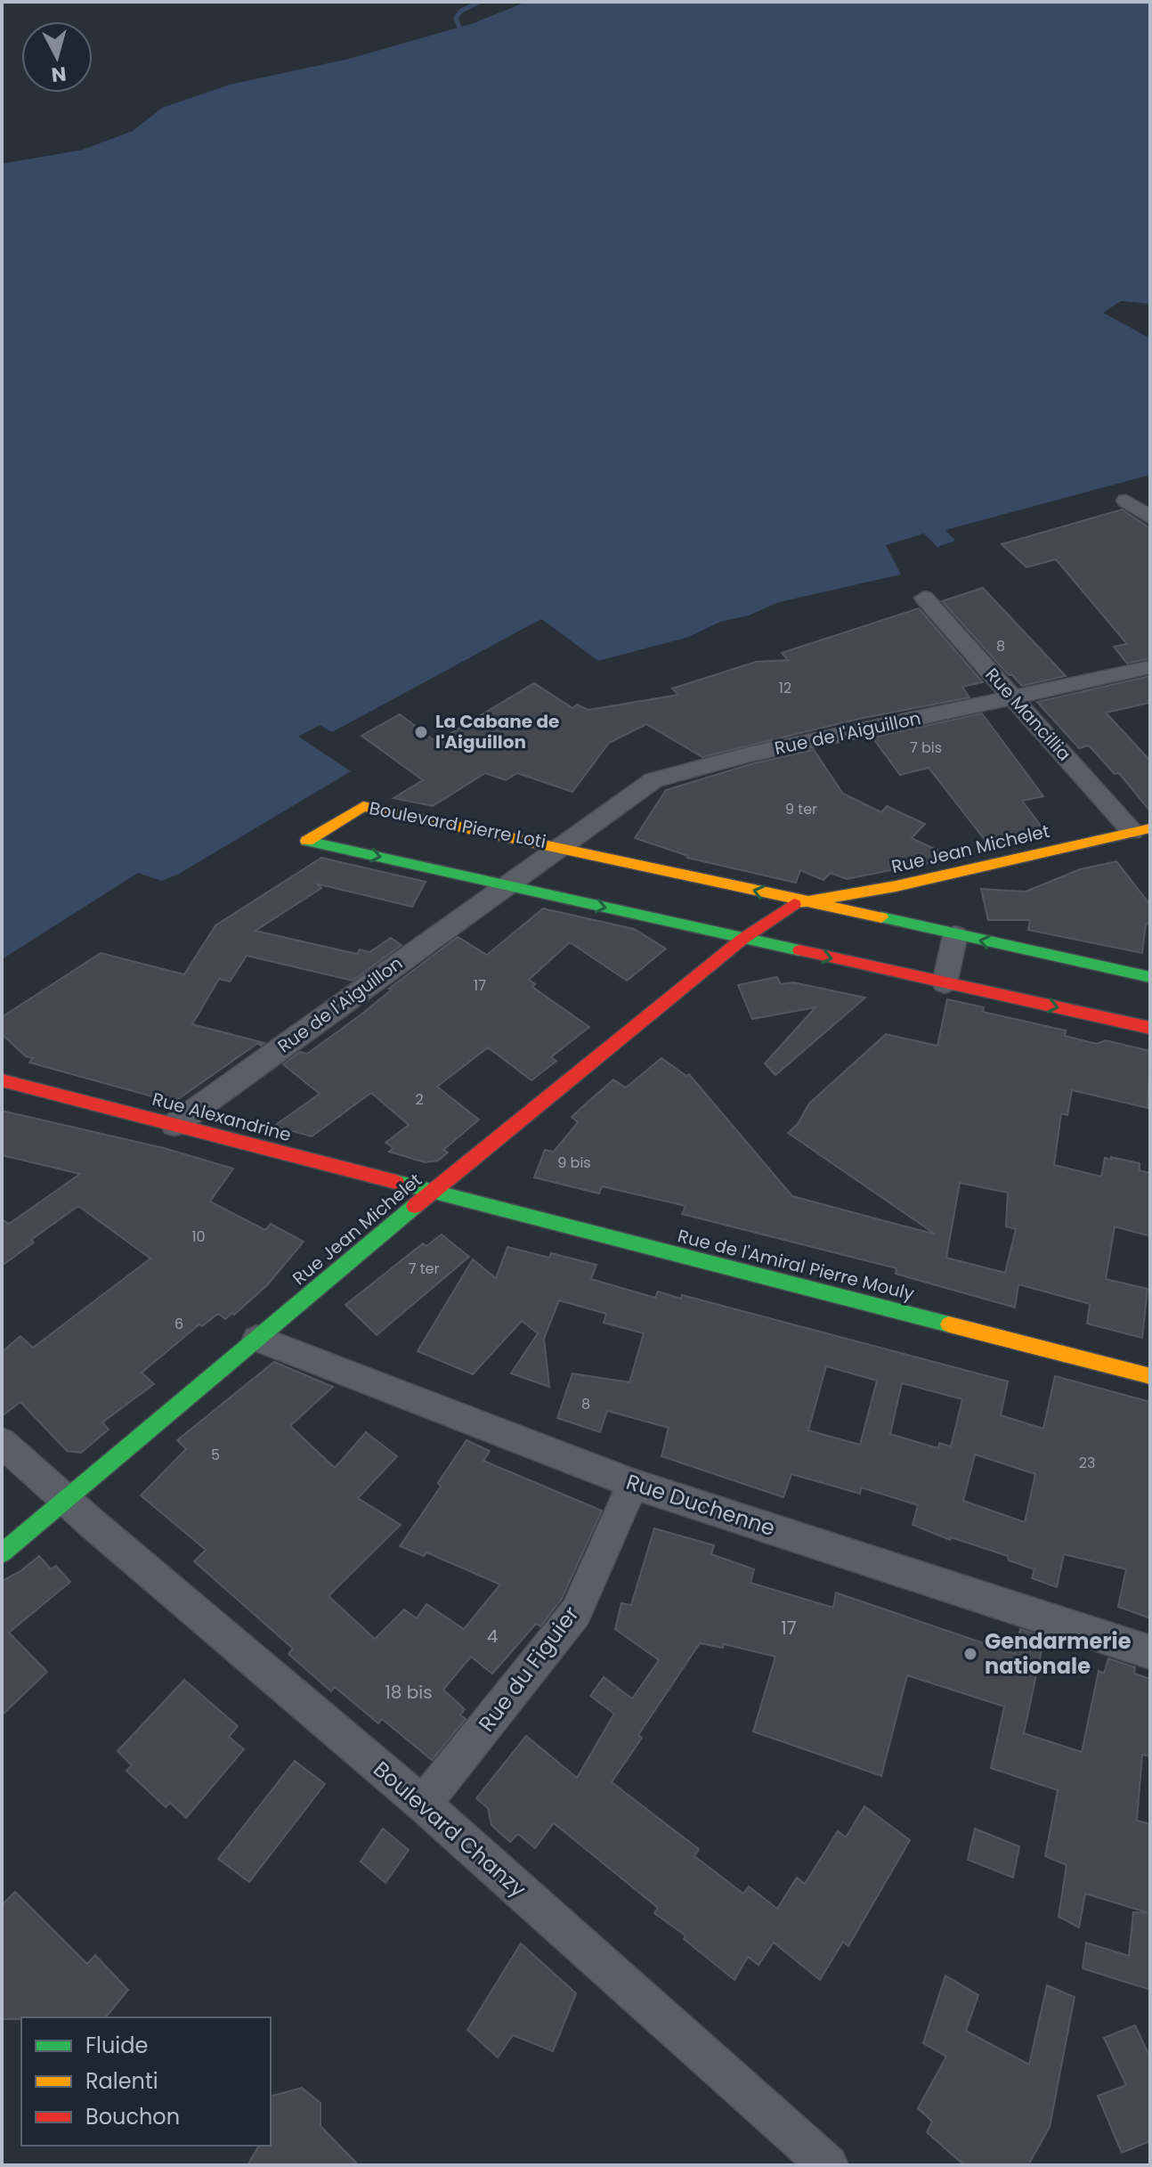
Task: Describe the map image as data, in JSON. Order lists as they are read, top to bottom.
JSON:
{
  "streets": {
    "street": [
      "Rue Mancillia",
      "Rue de l'Aiguillon",
      "Boulevard Pierre Loti",
      "Rue Jean Michelet",
      "Rue Alexandrine",
      "Rue de l'Amiral Pierre Mouly",
      "Rue Duchenne",
      "Rue du Figuier",
      "Boulevard Chanzy"
    ]
  },
  "crossings": [
    ["Rue Mancillia", "Rue de l'Aiguillon"],
    ["Rue Mancillia", "Rue Jean Michelet"],
    ["Rue de l'Aiguillon", "Boulevard Pierre Loti"],
    ["Rue de l'Aiguillon", "Rue Alexandrine"],
    ["Boulevard Pierre Loti", "Rue Jean Michelet"],
    ["Rue Jean Michelet", "Rue Alexandrine"],
    ["Rue Jean Michelet", "Rue de l'Amiral Pierre Mouly"],
    ["Rue Jean Michelet", "Rue Duchenne"],
    ["Rue Jean Michelet", "Boulevard Chanzy"],
    ["Rue Alexandrine", "Rue de l'Amiral Pierre Mouly"],
    ["Rue Duchenne", "Rue du Figuier"],
    ["Rue du Figuier", "Boulevard Chanzy"]
  ],
  "places": ["La Cabane de l'Aiguillon", "Gendarmerie nationale"],
  "house_numbers": [
    "8",
    "12",
    "7 bis",
    "9 ter",
    "17",
    "2",
    "9 bis",
    "10",
    "7 ter",
    "6",
    "8",
    "5",
    "23",
    "17",
    "4",
    "18 bis"
  ],
  "legend": ["Fluide", "Ralenti", "Bouchon"],
  "north": "bottom"
}
